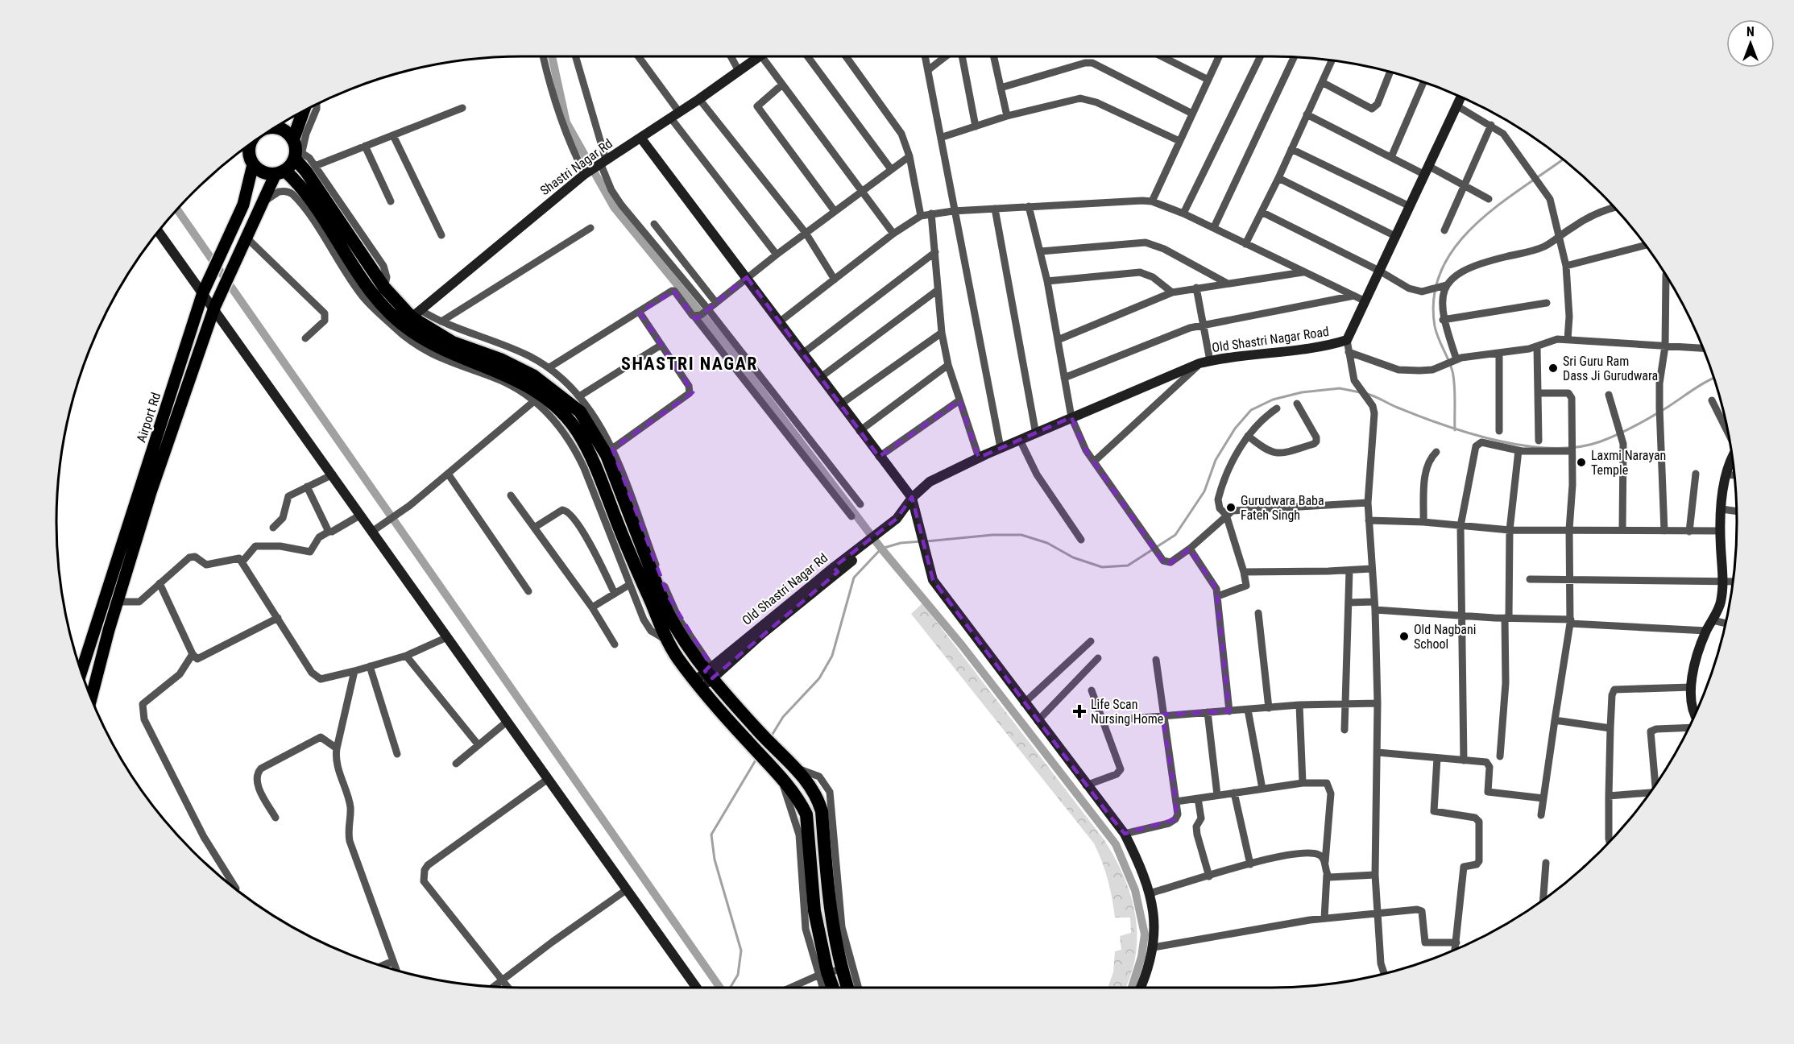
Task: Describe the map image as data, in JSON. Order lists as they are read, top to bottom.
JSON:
{
  "streets": {
    "main road": ["Airport Rd"],
    "street": ["Shastri Nagar Rd", "Old Shastri Nagar Road", "Old Shastri Nagar Rd"]
  },
  "crossings": [
    ["Old Shastri Nagar Road", "Old Shastri Nagar Rd"]
  ],
  "districts": ["SHASTRI NAGAR"],
  "places": {
    "other": [
      "Sri Guru Ram Dass Ji Gurudwara",
      "Laxmi Narayan Temple",
      "Gurudwara Baba Fateh Singh",
      "Old Nagbani School"
    ],
    "health": ["Life Scan Nursing Home"]
  },
  "north": "top"
}
